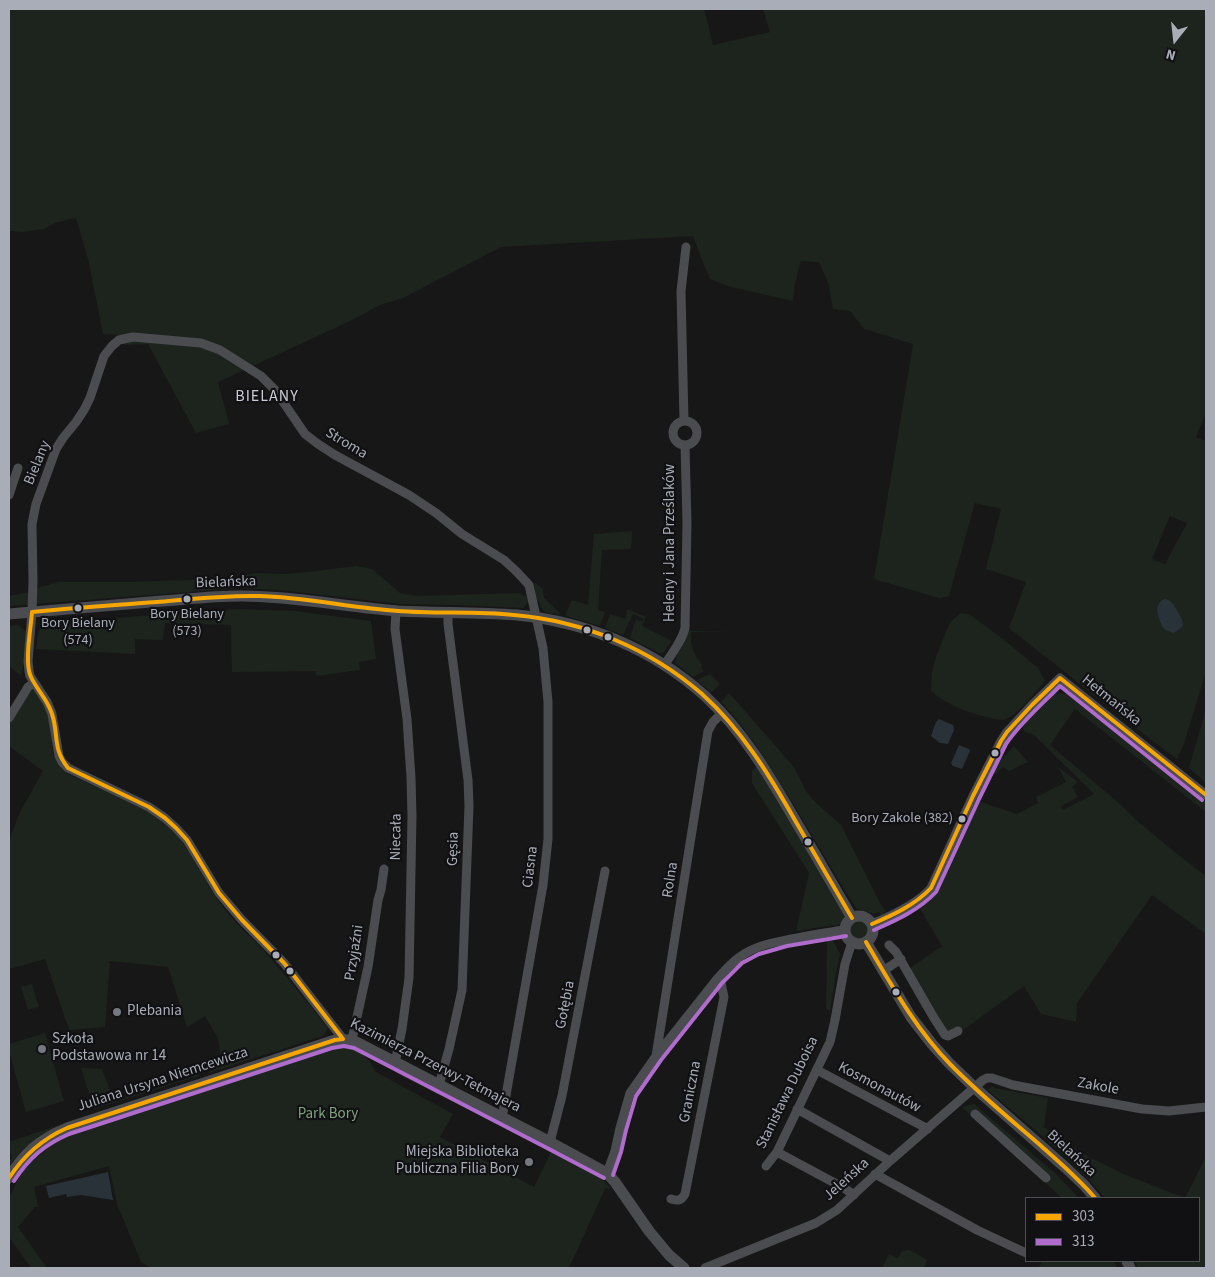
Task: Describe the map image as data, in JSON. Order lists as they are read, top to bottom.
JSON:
{
  "streets": {
    "street": [
      "Stroma",
      "Bielany",
      "Heleny i Jana Prześlaków",
      "Bielańska",
      "Hetmańska",
      "Niecała",
      "Gęsia",
      "Ciasna",
      "Rolna",
      "Przyjaźni",
      "Gołębia",
      "Kazimierza Przerwy-Tetmajera",
      "Juliana Ursyna Niemcewicza",
      "Zakole",
      "Kosmonautów",
      "Graniczna",
      "Stanisława Duboisa",
      "Jeleńska"
    ]
  },
  "crossings": [
    ["Stroma", "Bielany"],
    ["Stroma", "Bielańska"],
    ["Stroma", "Ciasna"],
    ["Bielany", "Bielańska"],
    ["Bielany", "Kazimierza Przerwy-Tetmajera"],
    ["Heleny i Jana Prześlaków", "Bielańska"],
    ["Bielańska", "Hetmańska"],
    ["Bielańska", "Niecała"],
    ["Bielańska", "Gęsia"],
    ["Bielańska", "Ciasna"],
    ["Bielańska", "Rolna"],
    ["Bielańska", "Kazimierza Przerwy-Tetmajera"],
    ["Bielańska", "Stanisława Duboisa"],
    ["Bielańska", "Jeleńska"],
    ["Hetmańska", "Stanisława Duboisa"],
    ["Niecała", "Kazimierza Przerwy-Tetmajera"],
    ["Gęsia", "Kazimierza Przerwy-Tetmajera"],
    ["Ciasna", "Kazimierza Przerwy-Tetmajera"],
    ["Przyjaźni", "Kazimierza Przerwy-Tetmajera"],
    ["Przyjaźni", "Juliana Ursyna Niemcewicza"],
    ["Gołębia", "Kazimierza Przerwy-Tetmajera"],
    ["Kazimierza Przerwy-Tetmajera", "Juliana Ursyna Niemcewicza"],
    ["Zakole", "Jeleńska"],
    ["Kosmonautów", "Stanisława Duboisa"],
    ["Kosmonautów", "Jeleńska"]
  ],
  "districts": ["BIELANY"],
  "parks": ["Park Bory"],
  "places": [
    "Bory Bielany (573)",
    "Bory Bielany (574)",
    "Bory Zakole (382)",
    "Plebania",
    "Szkoła Podstawowa nr 14",
    "Miejska Biblioteka Publiczna Filia Bory"
  ],
  "lines": ["transit line 303", "transit line 313"],
  "legend": ["303", "313"],
  "north": "bottom"
}
